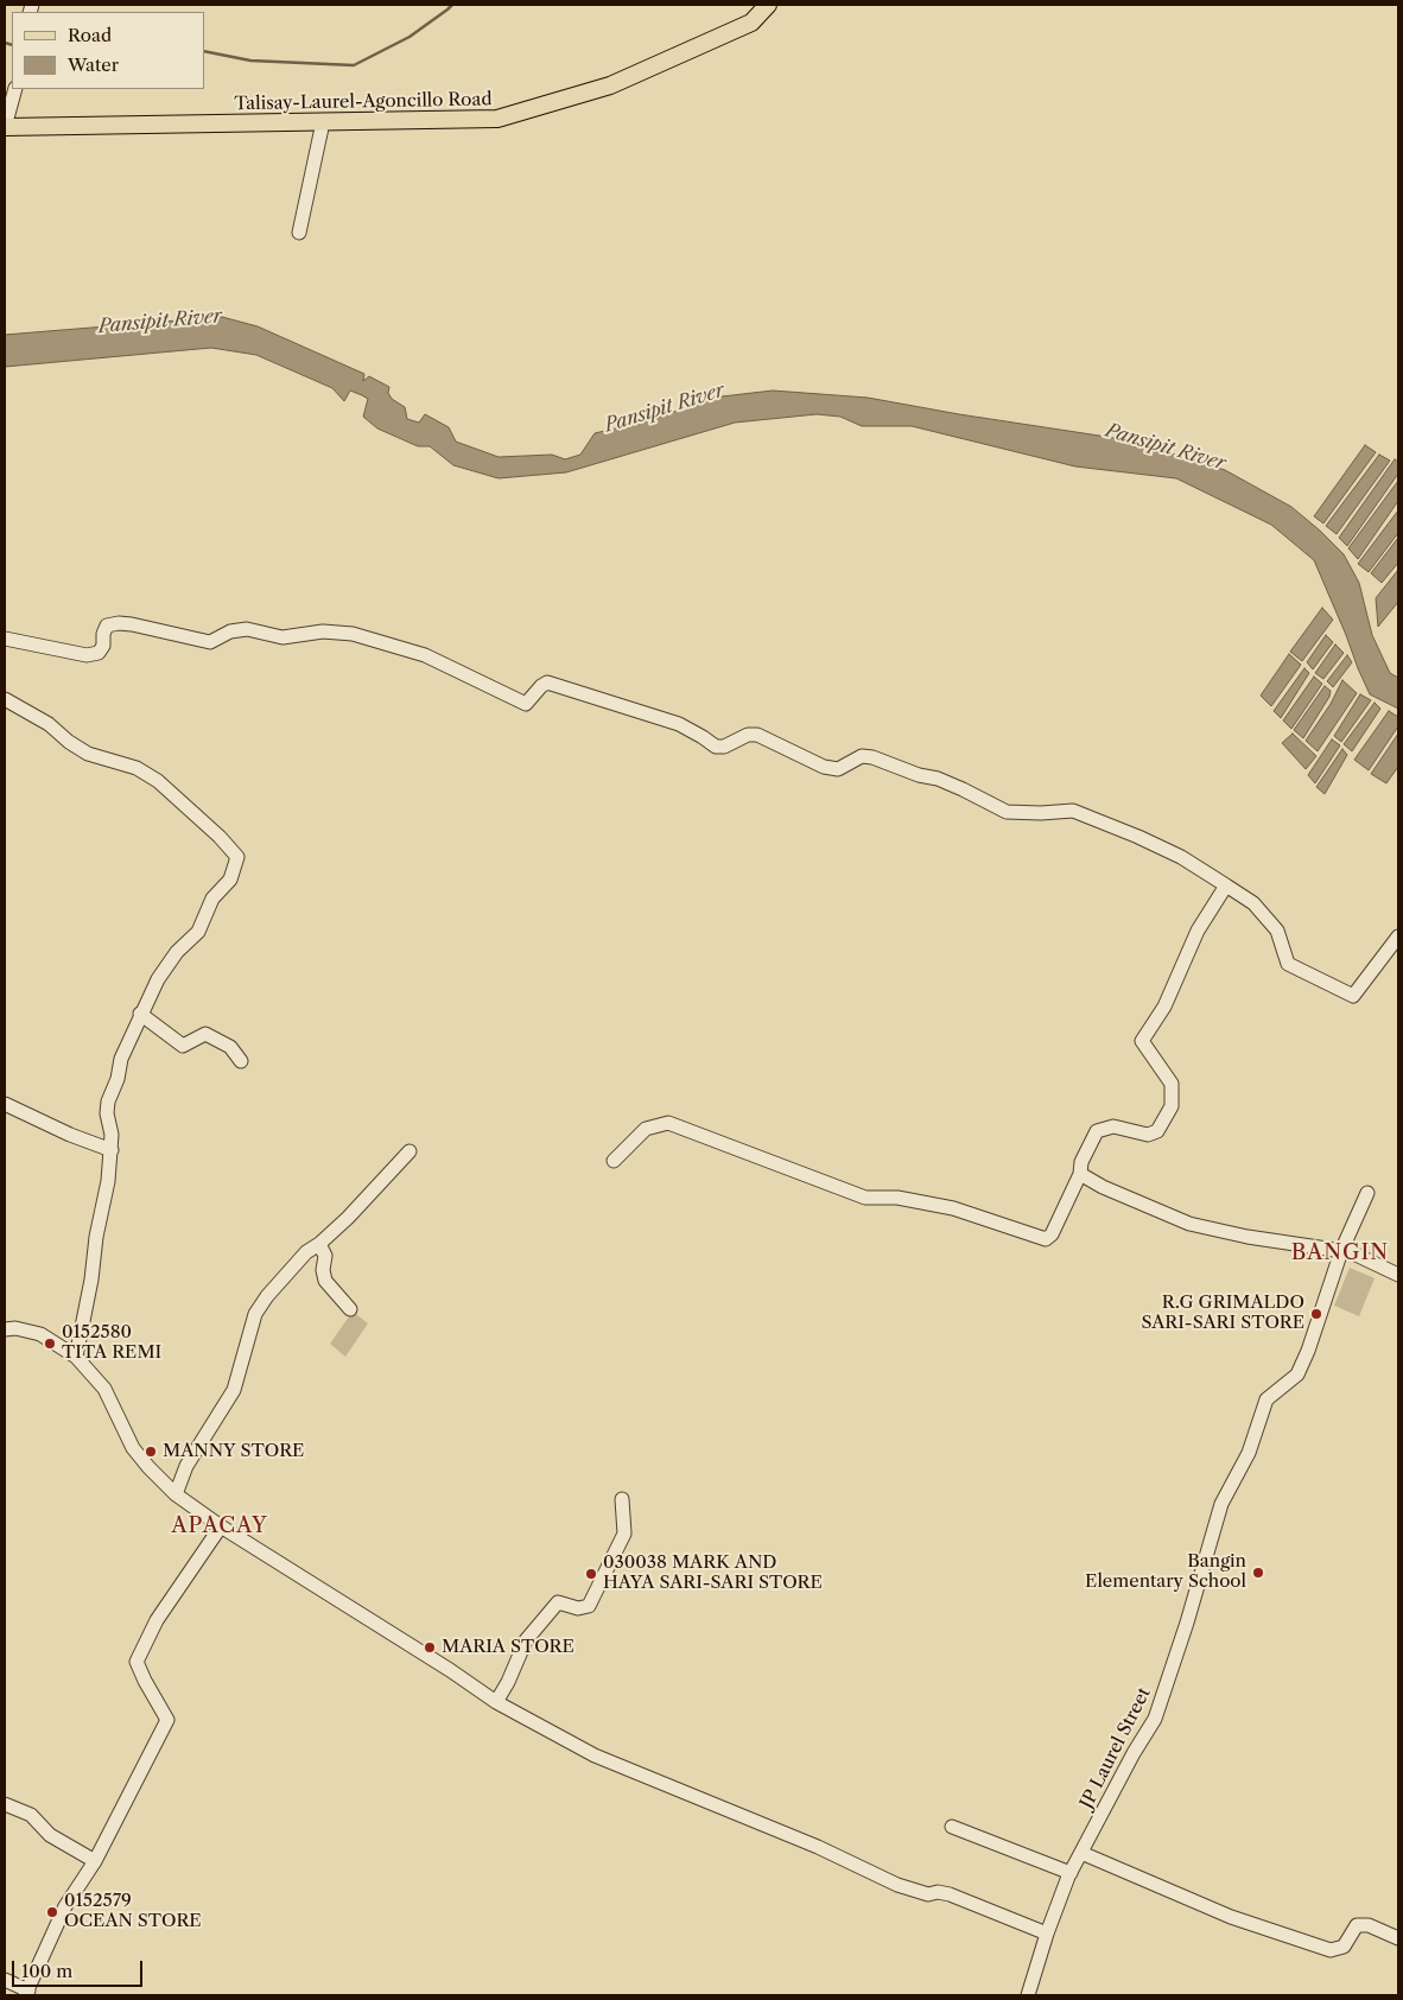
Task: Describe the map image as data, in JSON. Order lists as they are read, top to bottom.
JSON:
{
  "streets": {
    "main road": ["Talisay-Laurel-Agoncillo Road"],
    "street": ["JP Laurel Street"]
  },
  "districts": ["BANGIN", "APACAY"],
  "water": ["Pansipit River"],
  "places": [
    "R.G GRIMALDO SARI-SARI STORE",
    "0152580 TITA REMI",
    "MANNY STORE",
    "Bangin Elementary School",
    "030038 MARK AND HAYA SARI-SARI STORE",
    "MARIA STORE",
    "0152579 OCEAN STORE"
  ],
  "legend": ["Road", "Water"],
  "scale_bar": "100 m"
}
